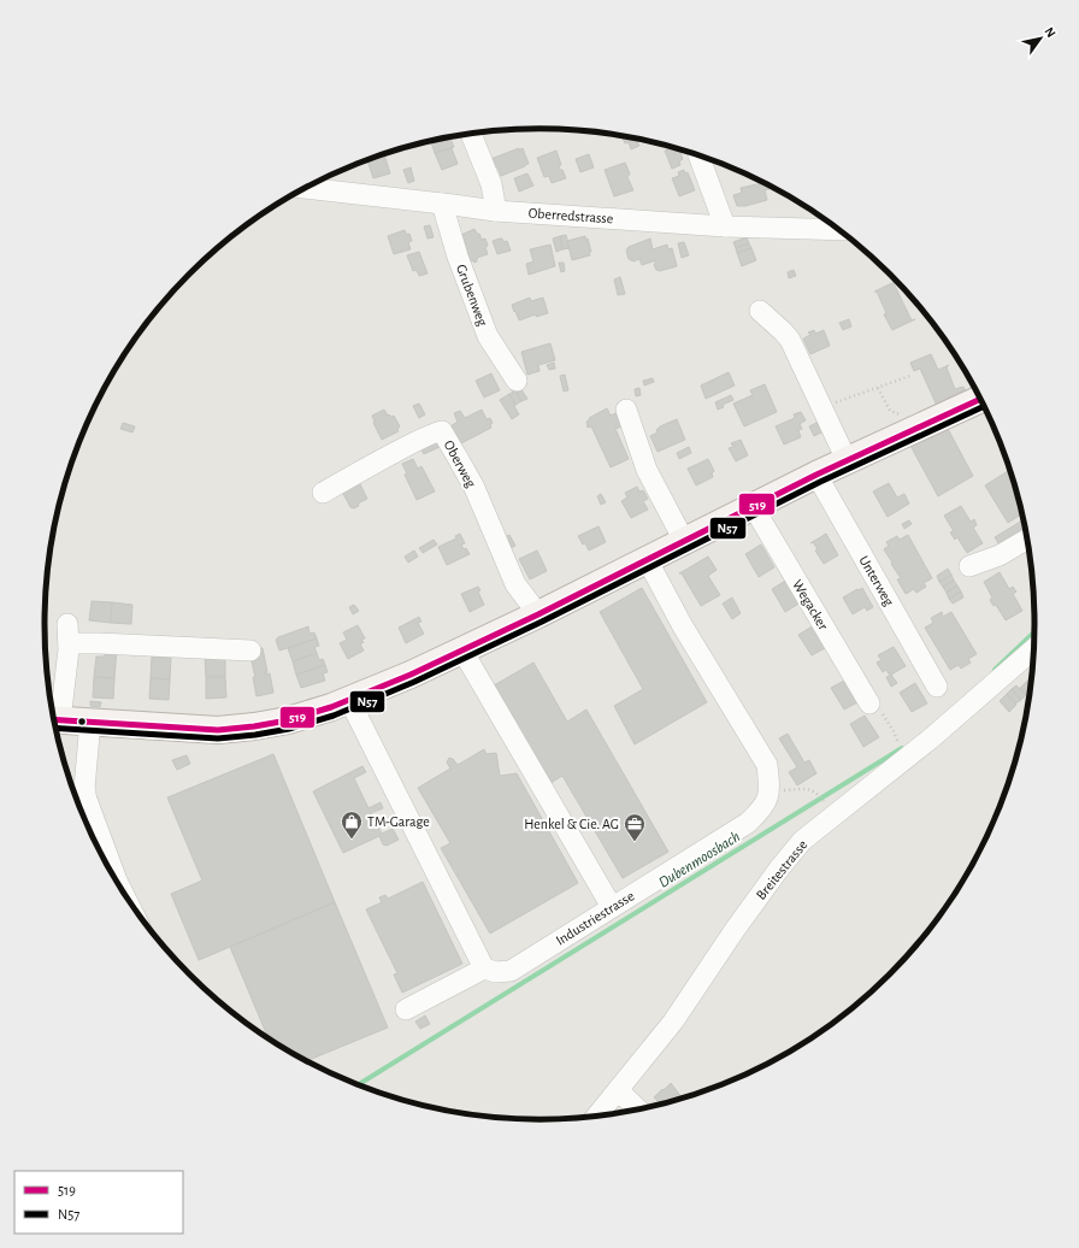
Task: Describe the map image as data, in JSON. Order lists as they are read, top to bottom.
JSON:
{
  "streets": {
    "street": [
      "Oberredstrasse",
      "Grubenweg",
      "Oberweg",
      "Unterweg",
      "Wegacker",
      "Breitestrasse",
      "Industriestrasse"
    ]
  },
  "crossings": [
    ["Oberredstrasse", "Grubenweg"]
  ],
  "water": ["Dubenmoosbach"],
  "places": {
    "shop": ["TM-Garage"],
    "office": ["Henkel & Cie. AG"]
  },
  "lines": ["transit line 519", "transit line N57"],
  "legend": ["519", "N57"],
  "north": "top right"
}
